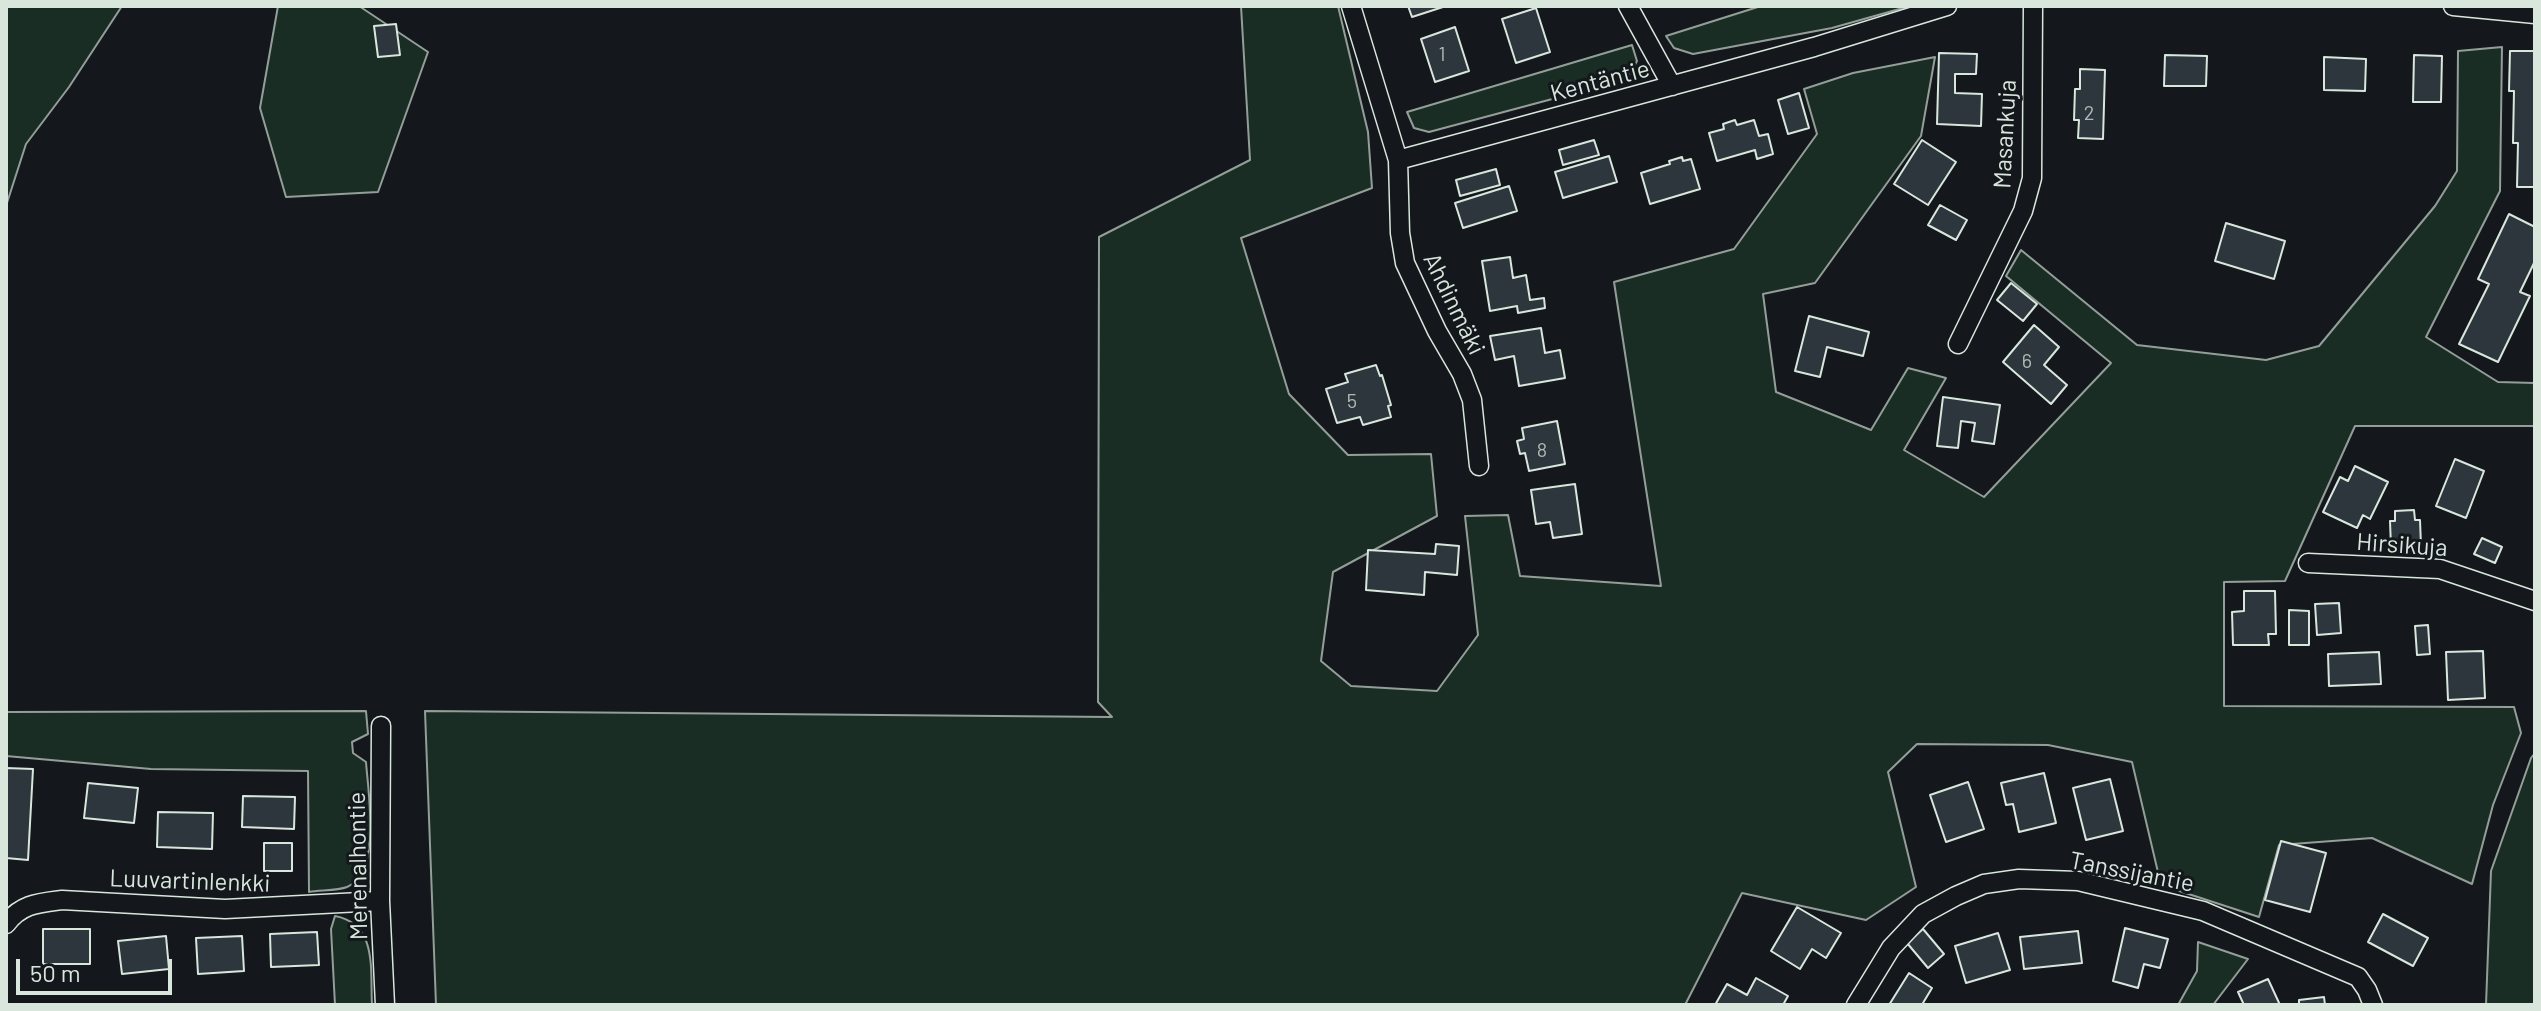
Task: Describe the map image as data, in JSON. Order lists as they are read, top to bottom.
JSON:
{
  "streets": {
    "street": [
      "Kentäntie",
      "Masankuja",
      "Ahdinmäki",
      "Hirsikuja",
      "Merenalhontie",
      "Tanssijantie",
      "Luuvartinlenkki"
    ]
  },
  "crossings": [
    ["Kentäntie", "Ahdinmäki"],
    ["Merenalhontie", "Luuvartinlenkki"]
  ],
  "house_numbers": [
    "1",
    "2",
    "6",
    "5",
    "8"
  ],
  "scale_bar": "50 m"
}
